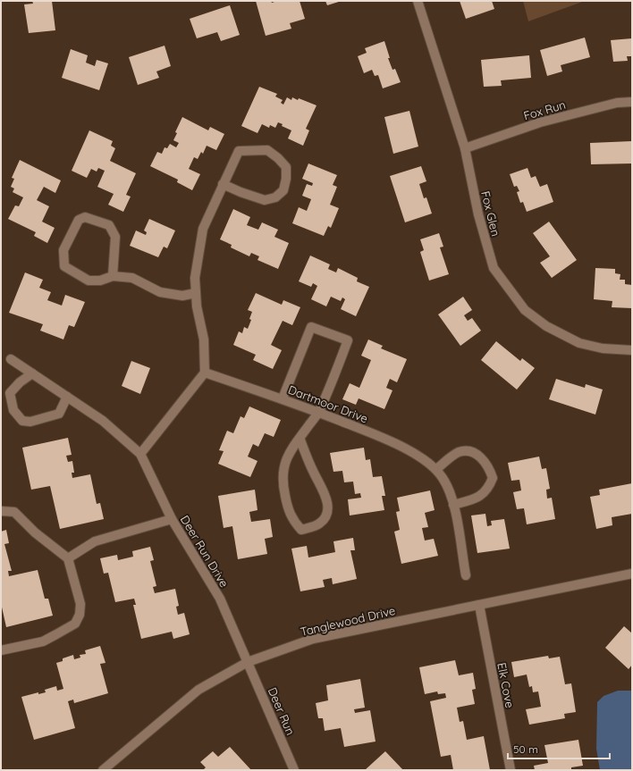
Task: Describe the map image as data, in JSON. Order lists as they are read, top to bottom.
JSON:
{
  "streets": {
    "street": [
      "Fox Run",
      "Fox Glen",
      "Dartmoor Drive",
      "Deer Run Drive",
      "Tanglewood Drive",
      "Elk Cove",
      "Deer Run"
    ]
  },
  "crossings": [
    ["Fox Run", "Fox Glen"],
    ["Deer Run Drive", "Tanglewood Drive"],
    ["Deer Run Drive", "Deer Run"],
    ["Tanglewood Drive", "Elk Cove"],
    ["Tanglewood Drive", "Deer Run"]
  ],
  "scale_bar": "50 m"
}
